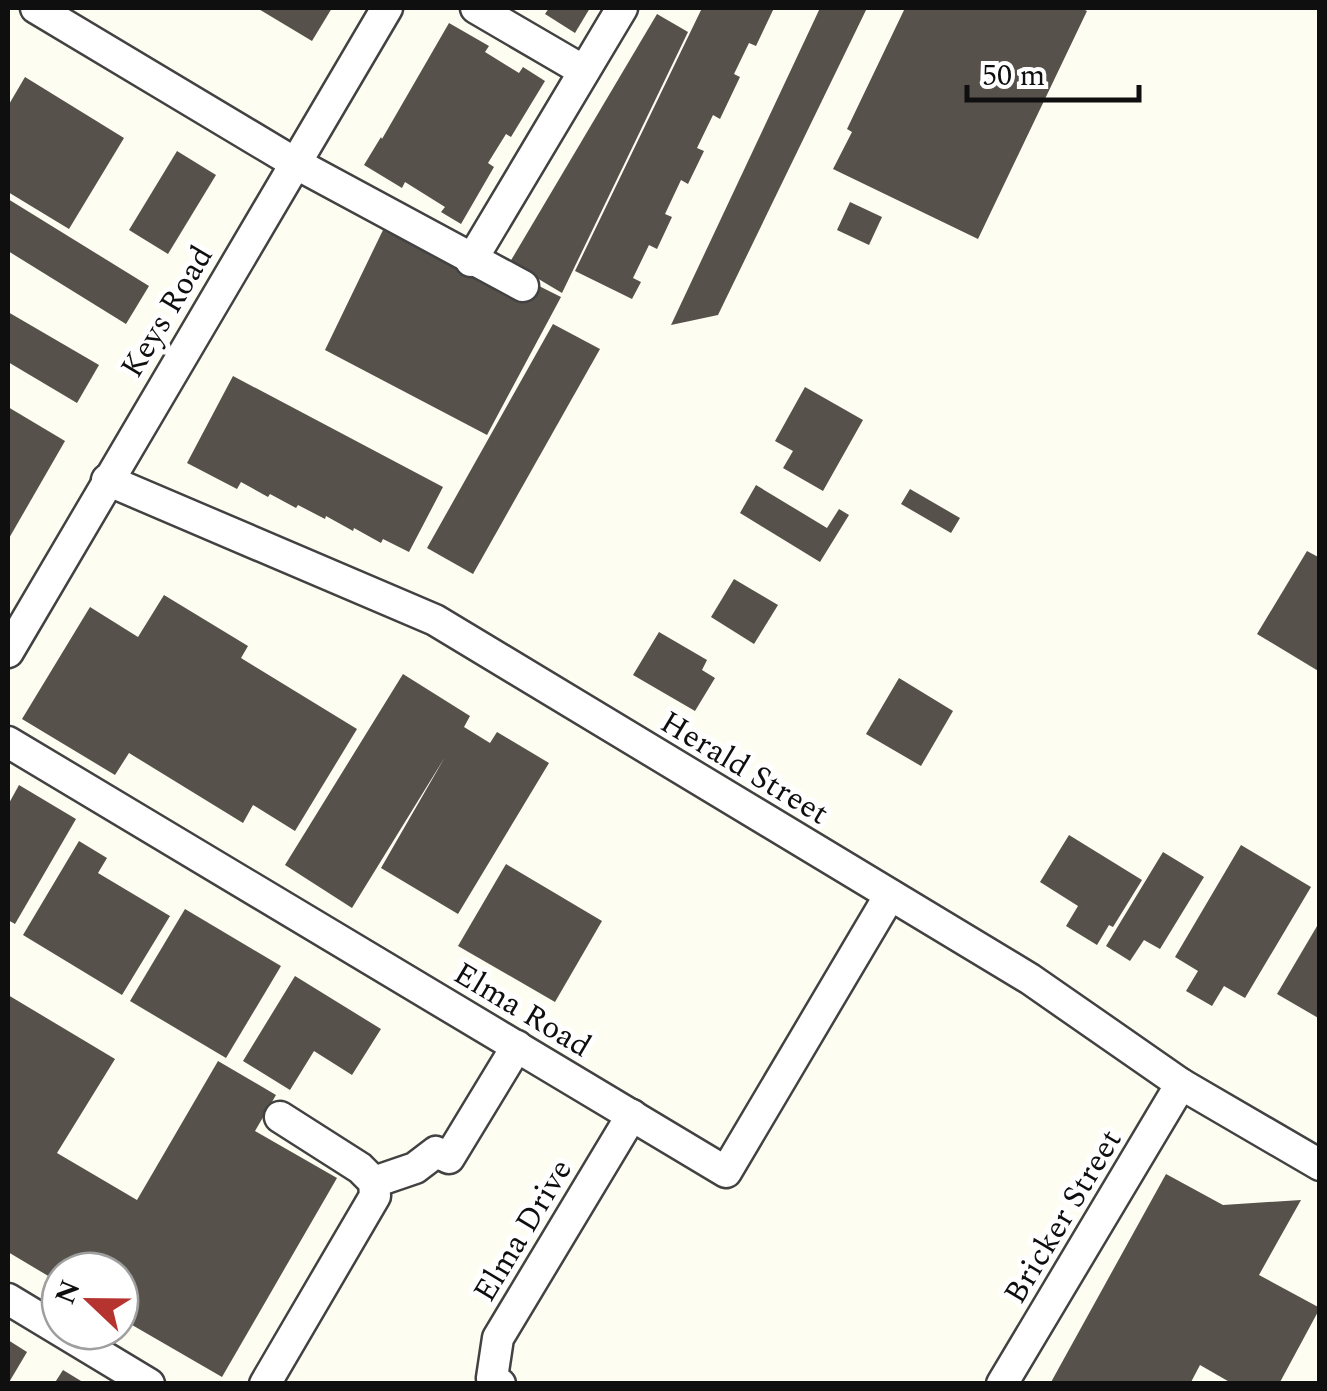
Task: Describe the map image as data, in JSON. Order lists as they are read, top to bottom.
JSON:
{
  "streets": {
    "street": [
      "Keys Road",
      "Herald Street",
      "Elma Road",
      "Bricker Street",
      "Elma Drive"
    ]
  },
  "crossings": [
    ["Keys Road", "Herald Street"],
    ["Herald Street", "Elma Road"],
    ["Herald Street", "Bricker Street"],
    ["Elma Road", "Elma Drive"]
  ],
  "scale_bar": "50 m",
  "north": "left"
}
